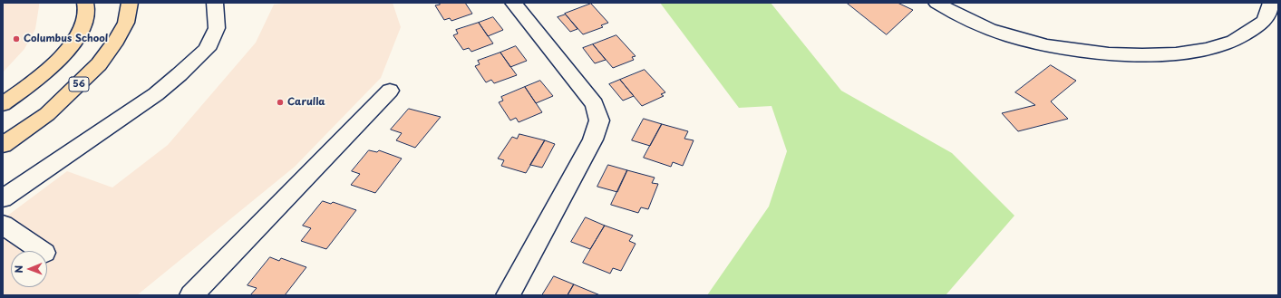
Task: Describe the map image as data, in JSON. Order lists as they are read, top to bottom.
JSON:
{
  "streets": {
    "main road": ["56"]
  },
  "places": ["Columbus School", "Carulla"],
  "north": "left"
}
